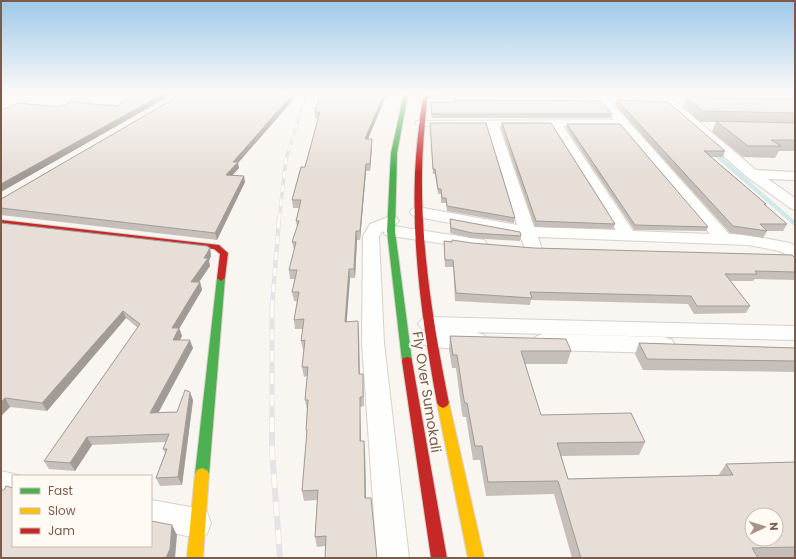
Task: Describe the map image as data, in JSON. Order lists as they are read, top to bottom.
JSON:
{
  "streets": {
    "street": ["Fly Over Sumokali"]
  },
  "legend": ["Fast", "Slow", "Jam"],
  "north": "right"
}
